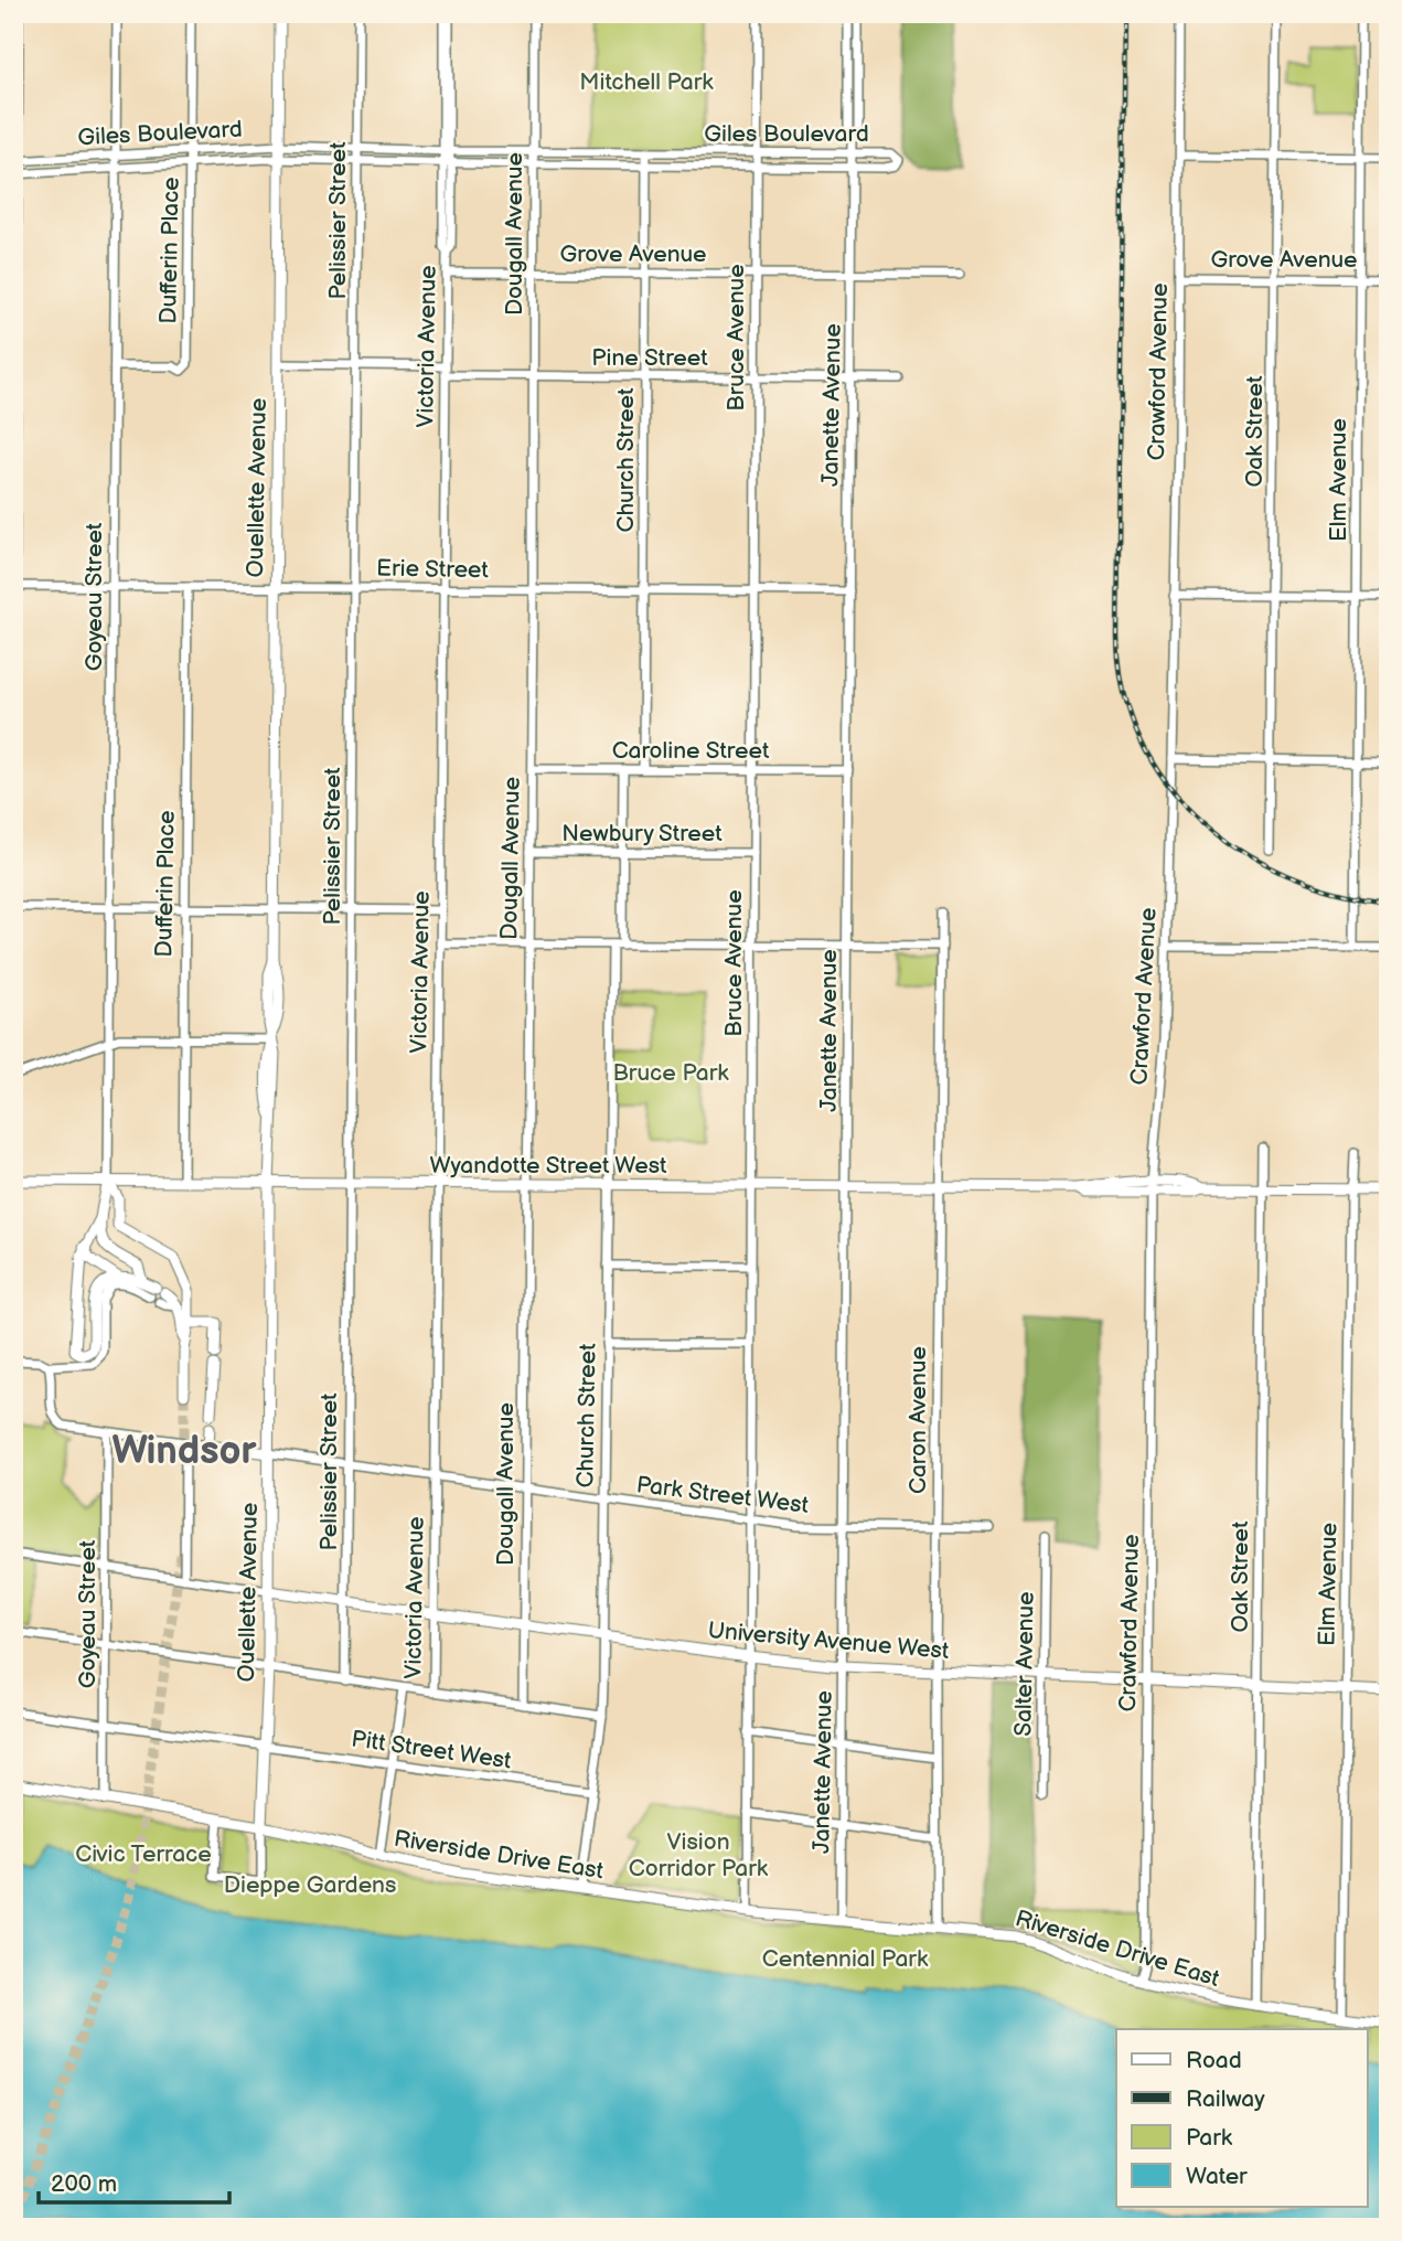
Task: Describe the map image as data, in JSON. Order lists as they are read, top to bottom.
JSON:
{
  "streets": {
    "main road": [
      "Ouellette Avenue",
      "Wyandotte Street West",
      "University Avenue West",
      "Riverside Drive East"
    ],
    "street": [
      "Giles Boulevard",
      "Pelissier Street",
      "Dougall Avenue",
      "Dufferin Place",
      "Grove Avenue",
      "Bruce Avenue",
      "Victoria Avenue",
      "Pine Street",
      "Crawford Avenue",
      "Janette Avenue",
      "Oak Street",
      "Church Street",
      "Elm Avenue",
      "Erie Street",
      "Goyeau Street",
      "Caroline Street",
      "Newbury Street",
      "Caron Avenue",
      "Park Street West",
      "Salter Avenue",
      "Pitt Street West"
    ]
  },
  "crossings": [
    ["Giles Boulevard", "Pelissier Street"],
    ["Giles Boulevard", "Dougall Avenue"],
    ["Giles Boulevard", "Dufferin Place"],
    ["Giles Boulevard", "Bruce Avenue"],
    ["Giles Boulevard", "Victoria Avenue"],
    ["Giles Boulevard", "Janette Avenue"],
    ["Giles Boulevard", "Church Street"],
    ["Giles Boulevard", "Ouellette Avenue"],
    ["Giles Boulevard", "Goyeau Street"],
    ["Pelissier Street", "Pine Street"],
    ["Pelissier Street", "Erie Street"],
    ["Pelissier Street", "Wyandotte Street West"],
    ["Pelissier Street", "Park Street West"],
    ["Pelissier Street", "University Avenue West"],
    ["Dougall Avenue", "Grove Avenue"],
    ["Dougall Avenue", "Pine Street"],
    ["Dougall Avenue", "Erie Street"],
    ["Dougall Avenue", "Caroline Street"],
    ["Dougall Avenue", "Newbury Street"],
    ["Dougall Avenue", "Wyandotte Street West"],
    ["Dougall Avenue", "Park Street West"],
    ["Dougall Avenue", "University Avenue West"],
    ["Dufferin Place", "Erie Street"],
    ["Dufferin Place", "Goyeau Street"],
    ["Dufferin Place", "Wyandotte Street West"],
    ["Grove Avenue", "Bruce Avenue"],
    ["Grove Avenue", "Victoria Avenue"],
    ["Grove Avenue", "Crawford Avenue"],
    ["Grove Avenue", "Janette Avenue"],
    ["Grove Avenue", "Oak Street"],
    ["Grove Avenue", "Church Street"],
    ["Grove Avenue", "Elm Avenue"],
    ["Bruce Avenue", "Pine Street"],
    ["Bruce Avenue", "Erie Street"],
    ["Bruce Avenue", "Caroline Street"],
    ["Bruce Avenue", "Newbury Street"],
    ["Bruce Avenue", "Wyandotte Street West"],
    ["Bruce Avenue", "Park Street West"],
    ["Bruce Avenue", "University Avenue West"],
    ["Bruce Avenue", "Riverside Drive East"],
    ["Victoria Avenue", "Pine Street"],
    ["Victoria Avenue", "Erie Street"],
    ["Victoria Avenue", "Wyandotte Street West"],
    ["Victoria Avenue", "Park Street West"],
    ["Victoria Avenue", "University Avenue West"],
    ["Pine Street", "Janette Avenue"],
    ["Pine Street", "Church Street"],
    ["Pine Street", "Ouellette Avenue"],
    ["Crawford Avenue", "Wyandotte Street West"],
    ["Crawford Avenue", "University Avenue West"],
    ["Crawford Avenue", "Riverside Drive East"],
    ["Janette Avenue", "Erie Street"],
    ["Janette Avenue", "Caroline Street"],
    ["Janette Avenue", "Wyandotte Street West"],
    ["Janette Avenue", "Park Street West"],
    ["Janette Avenue", "University Avenue West"],
    ["Janette Avenue", "Riverside Drive East"],
    ["Oak Street", "Wyandotte Street West"],
    ["Oak Street", "University Avenue West"],
    ["Oak Street", "Riverside Drive East"],
    ["Church Street", "Erie Street"],
    ["Church Street", "Caroline Street"],
    ["Church Street", "Wyandotte Street West"],
    ["Church Street", "Park Street West"],
    ["Church Street", "University Avenue West"],
    ["Church Street", "Pitt Street West"],
    ["Church Street", "Riverside Drive East"],
    ["Elm Avenue", "Wyandotte Street West"],
    ["Elm Avenue", "University Avenue West"],
    ["Elm Avenue", "Riverside Drive East"],
    ["Ouellette Avenue", "Erie Street"],
    ["Ouellette Avenue", "Wyandotte Street West"],
    ["Ouellette Avenue", "Park Street West"],
    ["Ouellette Avenue", "University Avenue West"],
    ["Ouellette Avenue", "Pitt Street West"],
    ["Ouellette Avenue", "Riverside Drive East"],
    ["Erie Street", "Goyeau Street"],
    ["Goyeau Street", "Wyandotte Street West"],
    ["Goyeau Street", "Pitt Street West"],
    ["Goyeau Street", "Riverside Drive East"],
    ["Wyandotte Street West", "Caron Avenue"],
    ["Caron Avenue", "Park Street West"],
    ["Caron Avenue", "University Avenue West"],
    ["Caron Avenue", "Riverside Drive East"],
    ["University Avenue West", "Salter Avenue"]
  ],
  "districts": ["Windsor"],
  "parks": [
    "Mitchell Park",
    "Bruce Park",
    "Vision Corridor Park",
    "Civic Terrace",
    "Dieppe Gardens",
    "Centennial Park"
  ],
  "legend": [
    "Road",
    "Railway",
    "Park",
    "Water"
  ],
  "scale_bar": "200 m"
}
